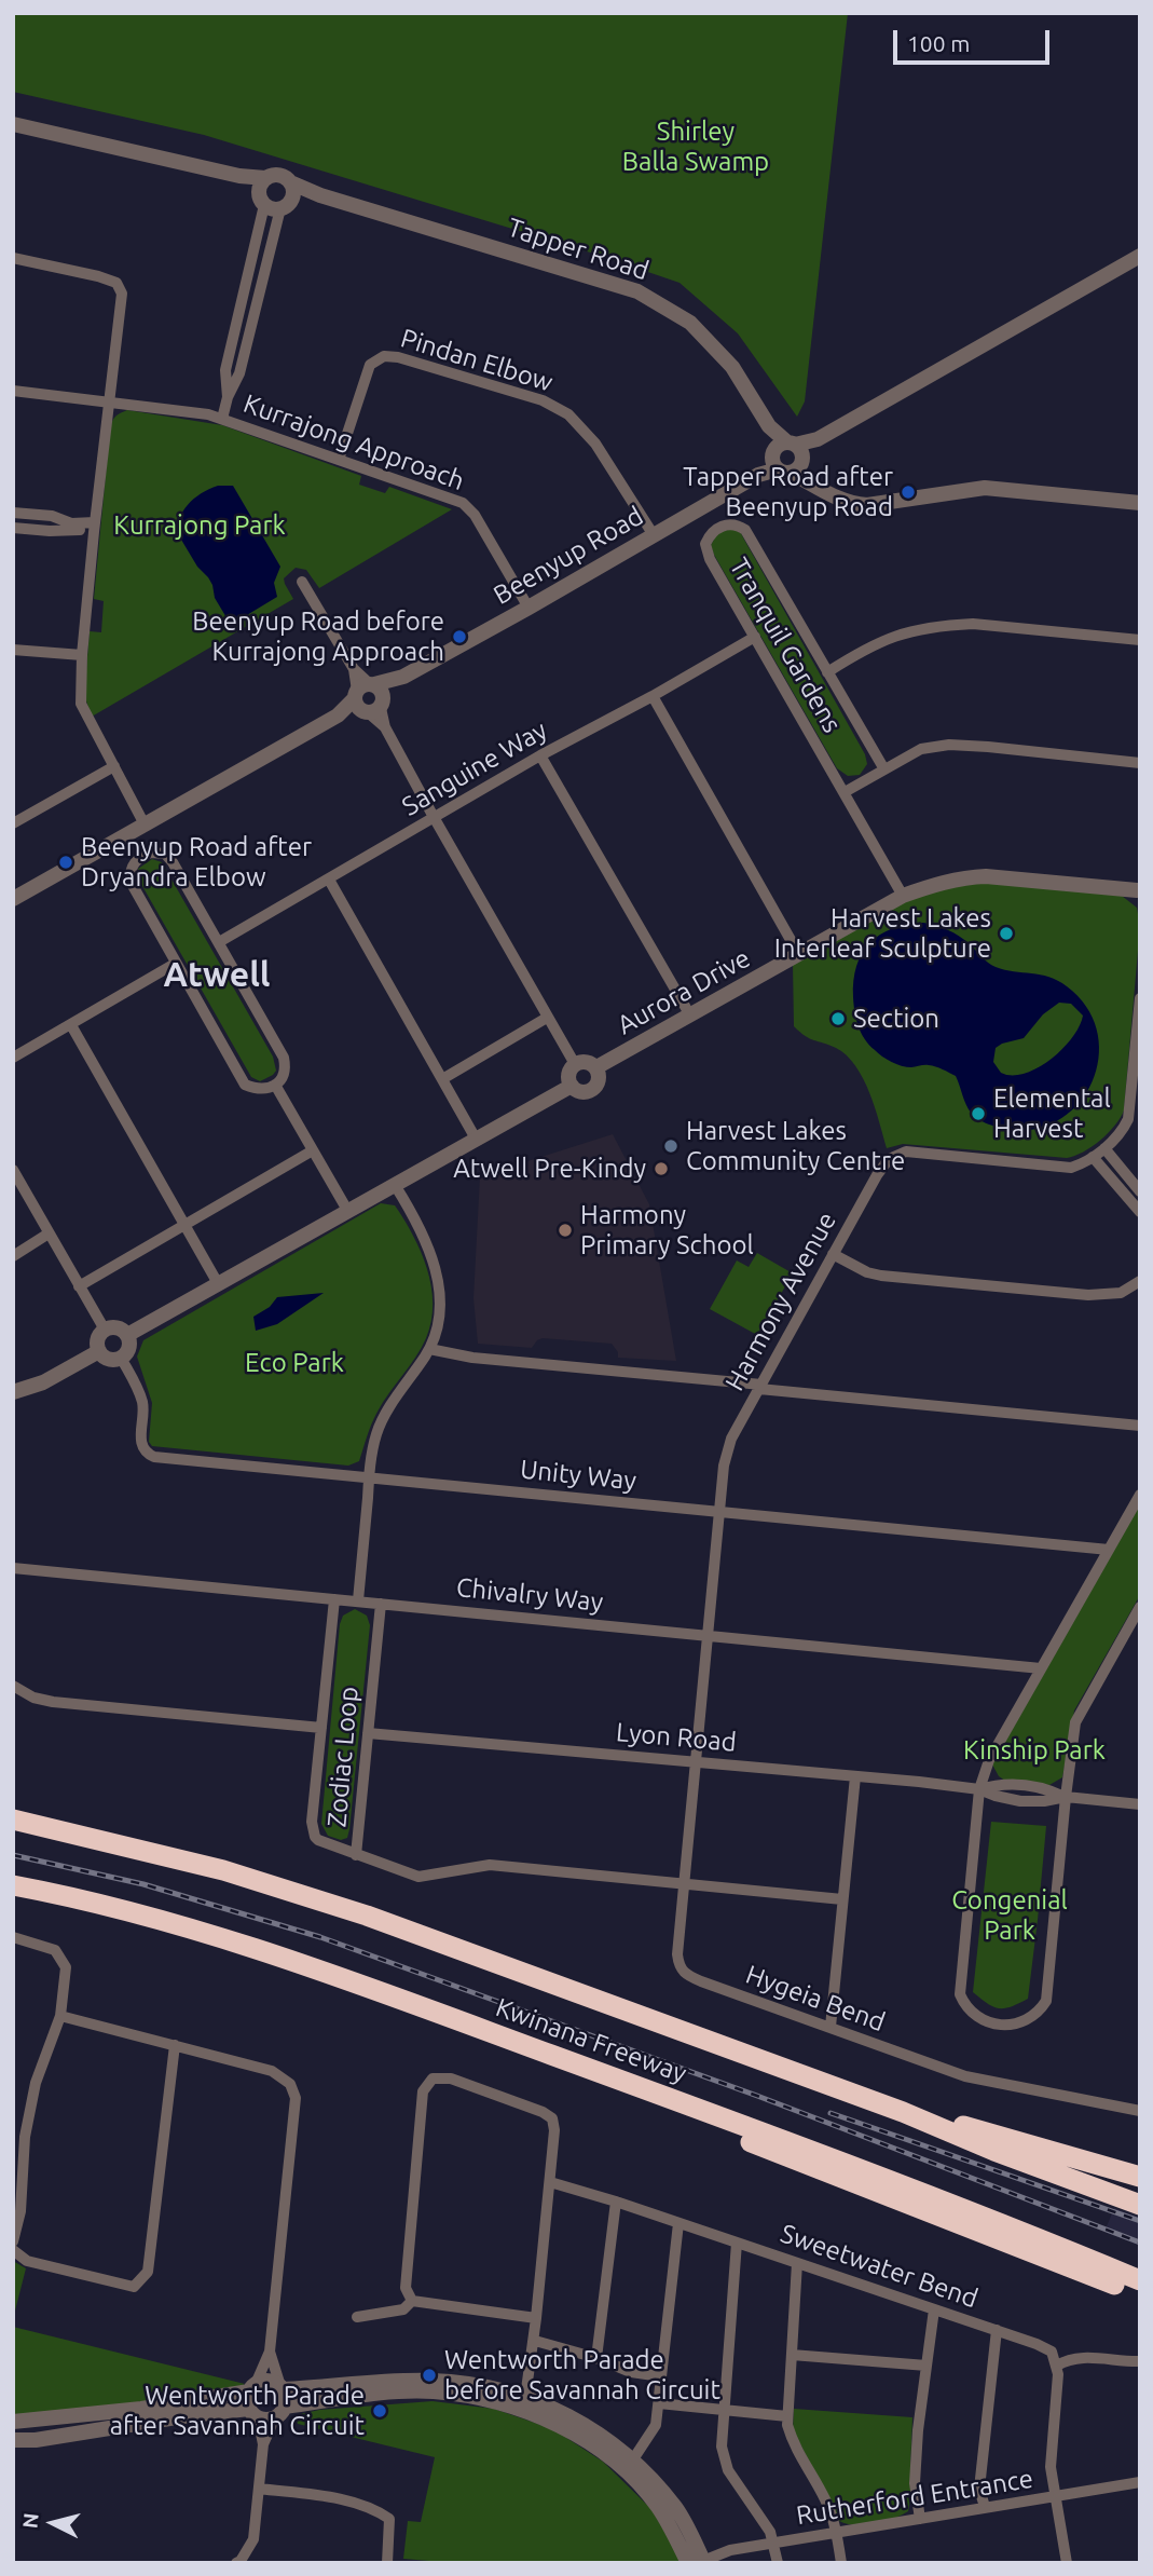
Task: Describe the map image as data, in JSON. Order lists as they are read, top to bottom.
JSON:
{
  "streets": {
    "highway": ["Kwinana Freeway"],
    "street": [
      "Tapper Road",
      "Pindan Elbow",
      "Kurrajong Approach",
      "Beenyup Road",
      "Tranquil Gardens",
      "Sanguine Way",
      "Aurora Drive",
      "Harmony Avenue",
      "Unity Way",
      "Chivalry Way",
      "Lyon Road",
      "Zodiac Loop",
      "Hygeia Bend",
      "Sweetwater Bend",
      "Rutherford Entrance"
    ]
  },
  "crossings": [
    ["Tapper Road", "Beenyup Road"],
    ["Pindan Elbow", "Kurrajong Approach"],
    ["Pindan Elbow", "Beenyup Road"],
    ["Kurrajong Approach", "Beenyup Road"],
    ["Tranquil Gardens", "Sanguine Way"],
    ["Tranquil Gardens", "Aurora Drive"],
    ["Harmony Avenue", "Unity Way"],
    ["Harmony Avenue", "Chivalry Way"],
    ["Harmony Avenue", "Lyon Road"],
    ["Harmony Avenue", "Hygeia Bend"],
    ["Chivalry Way", "Zodiac Loop"],
    ["Lyon Road", "Zodiac Loop"],
    ["Lyon Road", "Hygeia Bend"]
  ],
  "districts": ["Atwell"],
  "parks": [
    "Shirley Balla Swamp",
    "Kurrajong Park",
    "Eco Park",
    "Kinship Park",
    "Congenial Park"
  ],
  "places": [
    "Tapper Road after Beenyup Road",
    "Beenyup Road before Kurrajong Approach",
    "Beenyup Road after Dryandra Elbow",
    "Harvest Lakes Interleaf Sculpture",
    "Section",
    "Elemental Harvest",
    "Harvest Lakes Community Centre",
    "Atwell Pre-Kindy",
    "Harmony Primary School",
    "Wentworth Parade before Savannah Circuit",
    "Wentworth Parade after Savannah Circuit"
  ],
  "scale_bar": "100 m",
  "north": "left"
}
